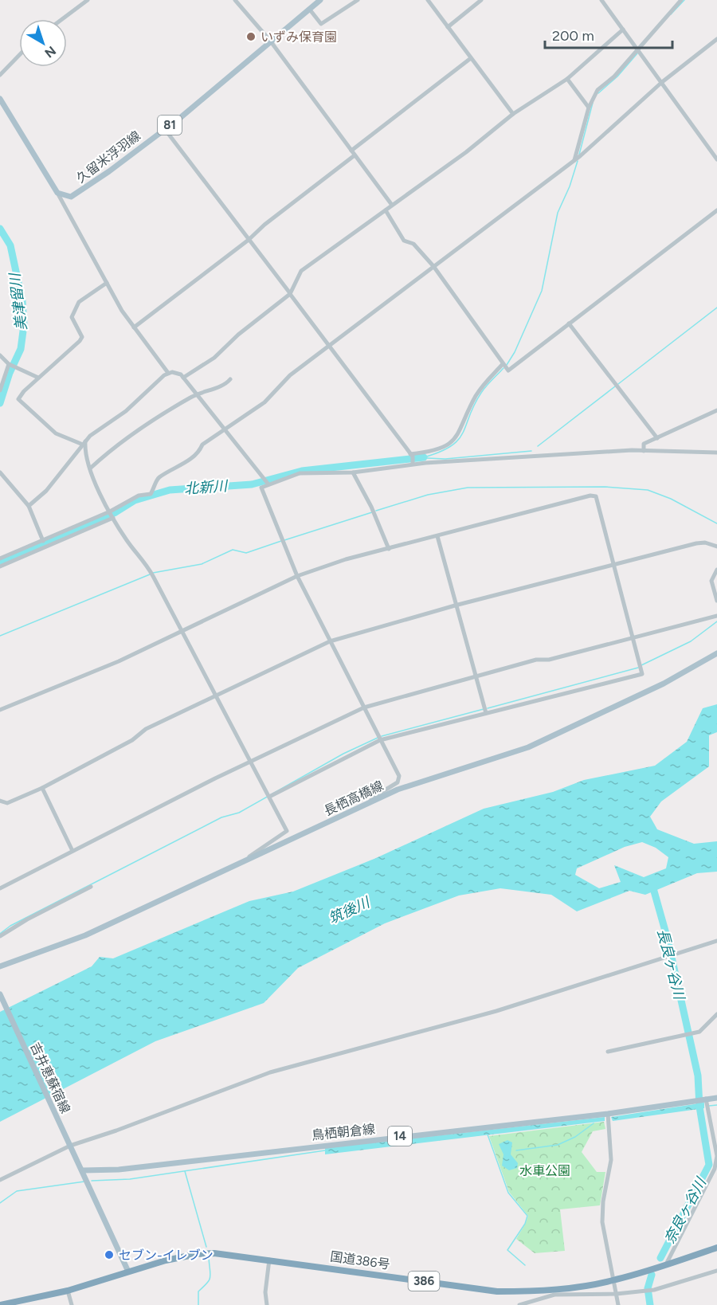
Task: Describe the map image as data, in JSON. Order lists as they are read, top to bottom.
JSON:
{
  "streets": {
    "highway": ["国道386号", "386"],
    "main road": [
      "81",
      "久留米浮羽線",
      "長栖高橋線",
      "吉井恵蘇宿線",
      "鳥栖朝倉線",
      "14"
    ]
  },
  "crossings": [
    ["吉井恵蘇宿線", "鳥栖朝倉線"]
  ],
  "water": [
    "美津留川",
    "北新川",
    "筑後川",
    "長良ヶ谷川",
    "奈良ヶ谷川"
  ],
  "parks": ["水車公園"],
  "places": ["いずみ保育園", "セブン-イレブン"],
  "scale_bar": "200 m",
  "north": "bottom right"
}
